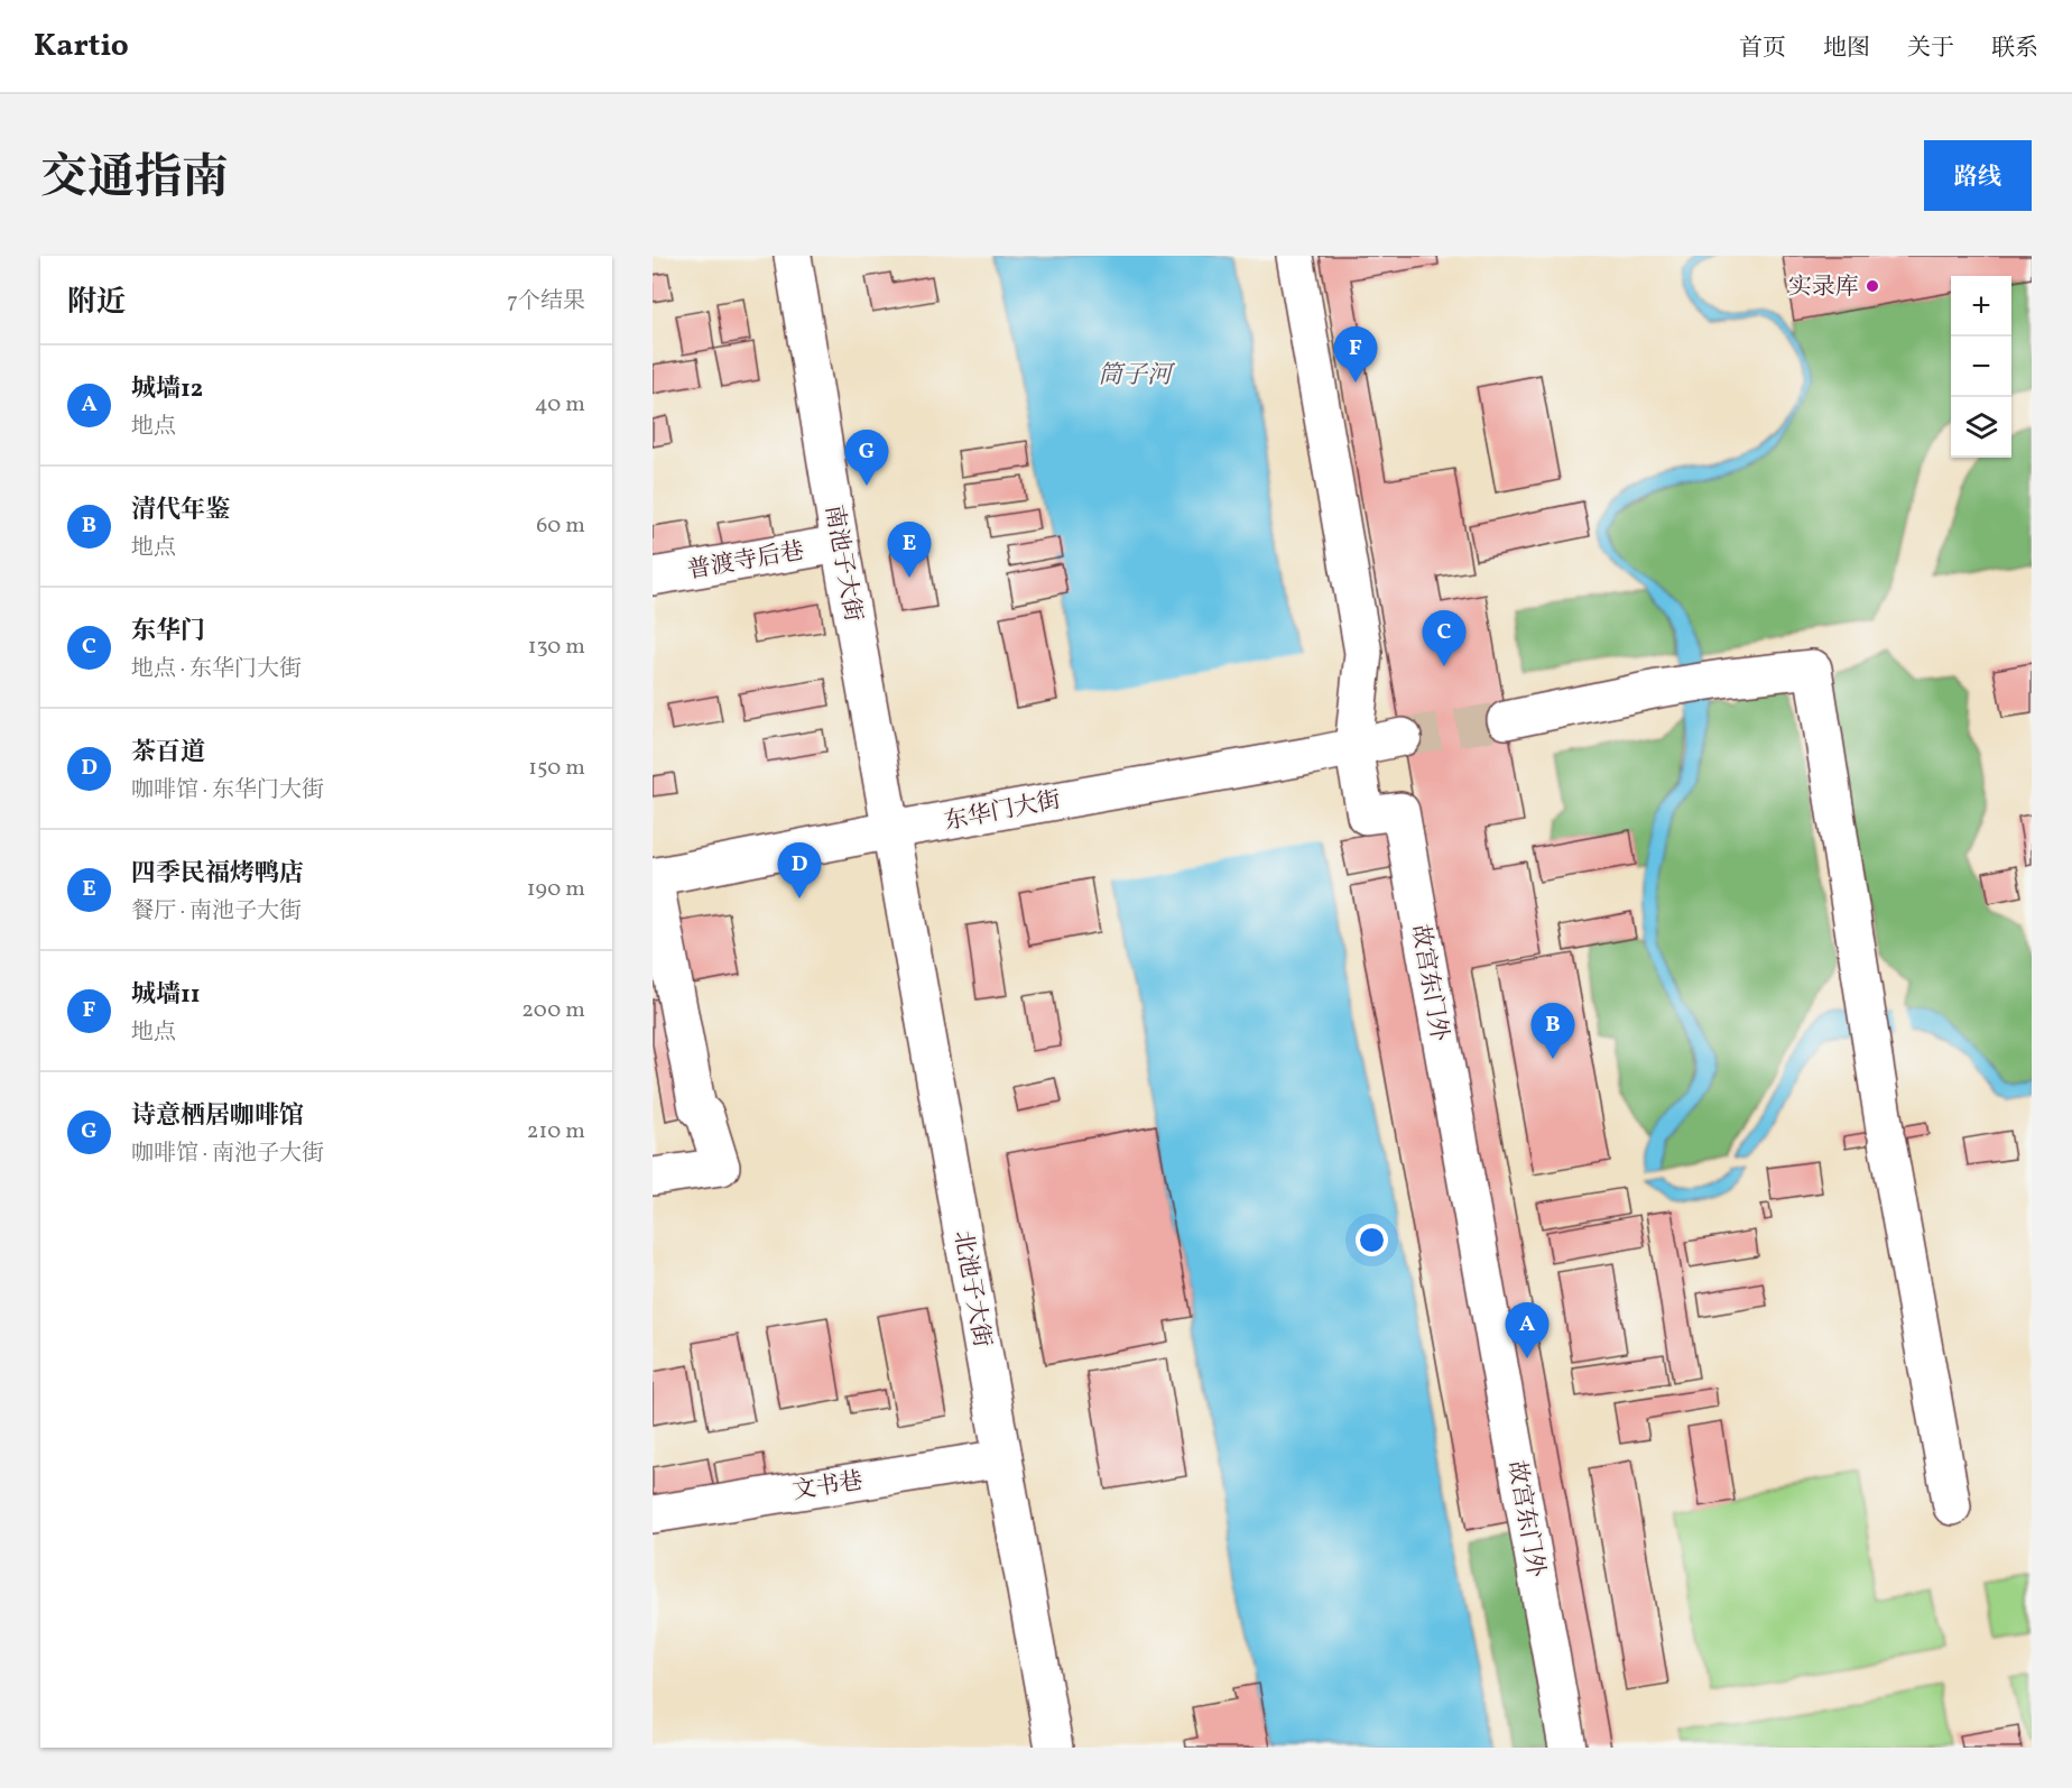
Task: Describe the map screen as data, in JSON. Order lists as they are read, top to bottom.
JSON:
{
  "streets": {
    "street": [
      "普渡寺后巷",
      "南池子大街",
      "东华门大街",
      "故宫东门外",
      "北池子大街",
      "文书巷"
    ]
  },
  "crossings": [
    ["普渡寺后巷", "南池子大街"],
    ["南池子大街", "东华门大街"],
    ["南池子大街", "北池子大街"],
    ["东华门大街", "故宫东门外"],
    ["东华门大街", "北池子大街"],
    ["北池子大街", "文书巷"]
  ],
  "water": ["筒子河"],
  "places": ["实录库"],
  "page": {
    "header": "Kartio",
    "nav": [
      "首页",
      "地图",
      "关于",
      "联系"
    ],
    "title": "交通指南",
    "buttons": "路线",
    "heading": ["附近", "7个结果"],
    "map_buttons": ["+", "−"],
    "pins": [
      "F",
      "G",
      "E",
      "C",
      "D",
      "B",
      "A"
    ],
    "list": [
      {
        "mark": "A",
        "name": "城墙12",
        "note": "地点",
        "value": "40 m"
      },
      {
        "mark": "B",
        "name": "清代年鉴",
        "note": "地点",
        "value": "60 m"
      },
      {
        "mark": "C",
        "name": "东华门",
        "note": "地点 · 东华门大街",
        "value": "130 m"
      },
      {
        "mark": "D",
        "name": "茶百道",
        "note": "咖啡馆 · 东华门大街",
        "value": "150 m"
      },
      {
        "mark": "E",
        "name": "四季民福烤鸭店",
        "note": "餐厅 · 南池子大街",
        "value": "190 m"
      },
      {
        "mark": "F",
        "name": "城墙11",
        "note": "地点",
        "value": "200 m"
      },
      {
        "mark": "G",
        "name": "诗意栖居咖啡馆",
        "note": "咖啡馆 · 南池子大街",
        "value": "210 m"
      }
    ]
  }
}
